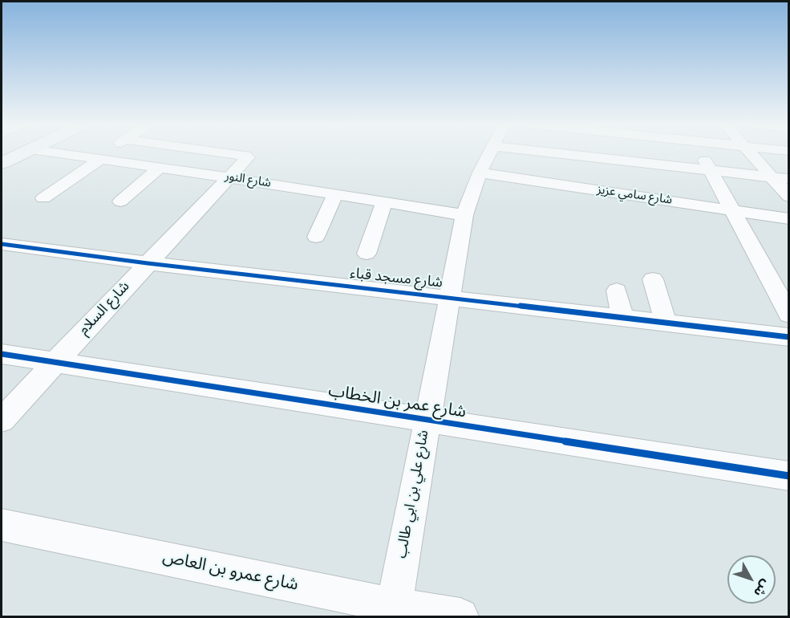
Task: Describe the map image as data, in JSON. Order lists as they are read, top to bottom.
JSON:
{
  "streets": {
    "street": [
      "شارع النور",
      "شارع سامي عزيز",
      "شارع مسجد قباء",
      "شارع السلام",
      "شارع عمر بن الخطاب",
      "شارع علي بن ابي طالب",
      "شارع عمرو بن العاص"
    ]
  },
  "crossings": [
    ["شارع النور", "شارع السلام"],
    ["شارع النور", "شارع علي بن ابي طالب"],
    ["شارع سامي عزيز", "شارع علي بن ابي طالب"],
    ["شارع مسجد قباء", "شارع السلام"],
    ["شارع مسجد قباء", "شارع علي بن ابي طالب"],
    ["شارع السلام", "شارع عمر بن الخطاب"],
    ["شارع عمر بن الخطاب", "شارع علي بن ابي طالب"],
    ["شارع علي بن ابي طالب", "شارع عمرو بن العاص"]
  ],
  "north": "bottom right"
}
